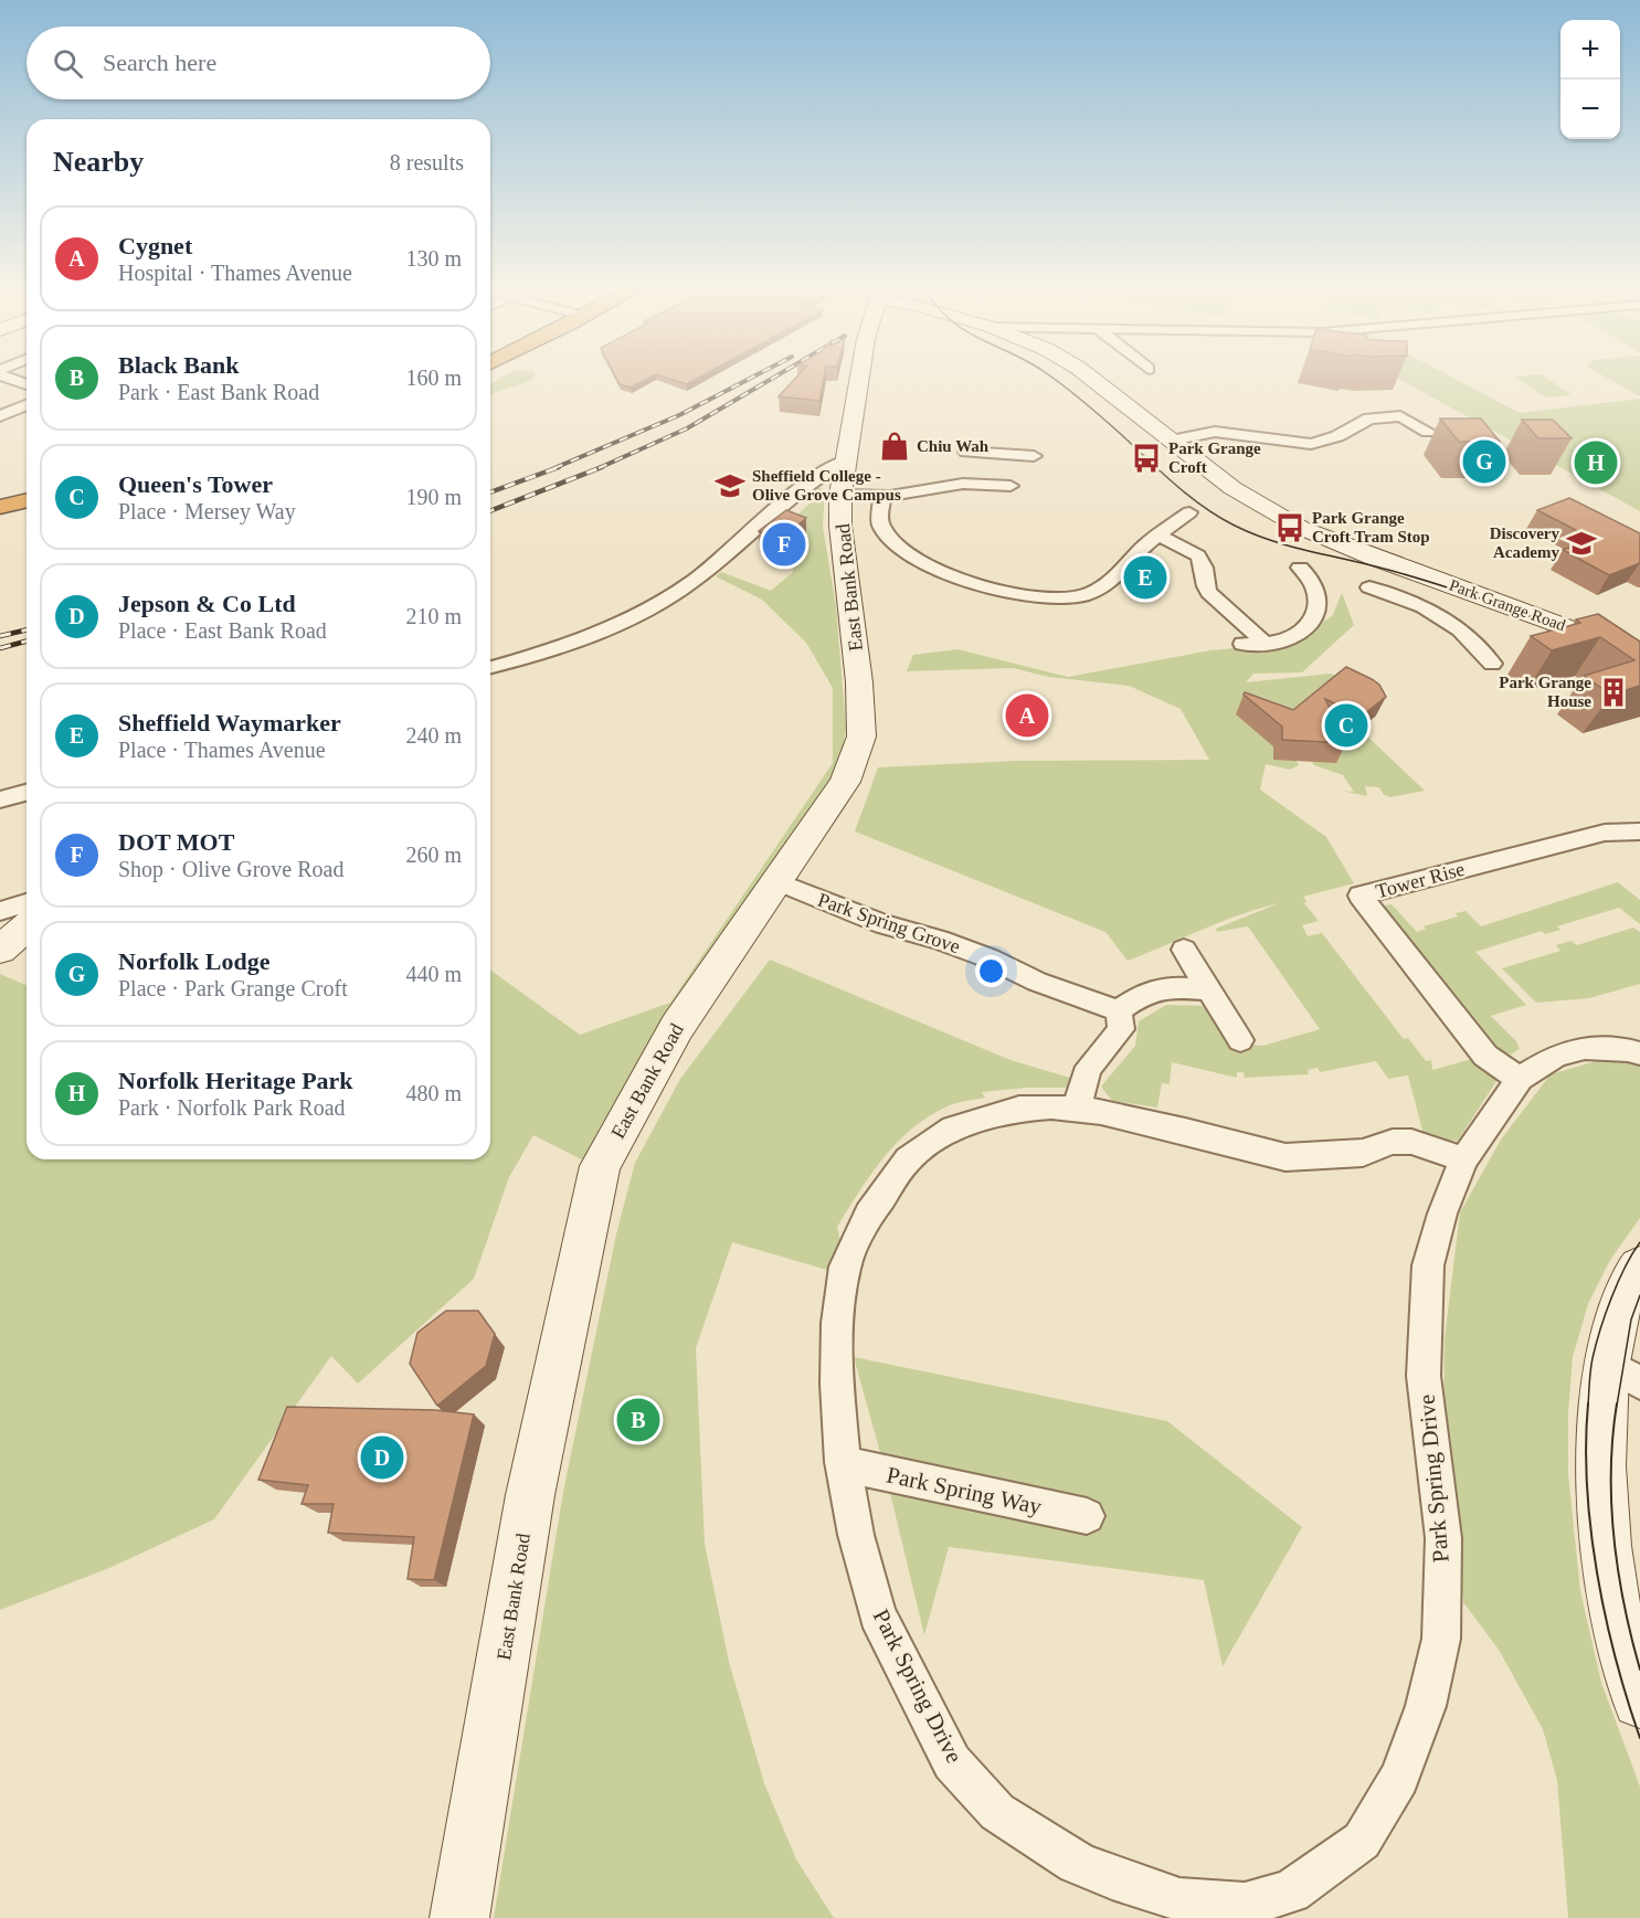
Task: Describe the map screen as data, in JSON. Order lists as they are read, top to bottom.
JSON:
{
  "streets": {
    "street": [
      "East Bank Road",
      "Park Grange Road",
      "Tower Rise",
      "Park Spring Grove",
      "Park Spring Drive",
      "Park Spring Way"
    ]
  },
  "crossings": [
    ["East Bank Road", "Park Spring Grove"],
    ["Tower Rise", "Park Spring Drive"],
    ["Park Spring Drive", "Park Spring Way"]
  ],
  "places": {
    "shop": ["Chiu Wah"],
    "bus stop": ["Park Grange Croft", "Park Grange Croft Tram Stop"],
    "school or university": ["Sheffield College - Olive Grove Campus", "Discovery Academy"],
    "building": ["Park Grange House"]
  },
  "page": {
    "map_buttons": ["+", "−"],
    "search": "Search here",
    "heading": ["Nearby", "8 results"],
    "list": [
      {
        "mark": "A",
        "name": "Cygnet",
        "note": "Hospital · Thames Avenue",
        "value": "130 m"
      },
      {
        "mark": "B",
        "name": "Black Bank",
        "note": "Park · East Bank Road",
        "value": "160 m"
      },
      {
        "mark": "C",
        "name": "Queen's Tower",
        "note": "Place · Mersey Way",
        "value": "190 m"
      },
      {
        "mark": "D",
        "name": "Jepson & Co Ltd",
        "note": "Place · East Bank Road",
        "value": "210 m"
      },
      {
        "mark": "E",
        "name": "Sheffield Waymarker",
        "note": "Place · Thames Avenue",
        "value": "240 m"
      },
      {
        "mark": "F",
        "name": "DOT MOT",
        "note": "Shop · Olive Grove Road",
        "value": "260 m"
      },
      {
        "mark": "G",
        "name": "Norfolk Lodge",
        "note": "Place · Park Grange Croft",
        "value": "440 m"
      },
      {
        "mark": "H",
        "name": "Norfolk Heritage Park",
        "note": "Park · Norfolk Park Road",
        "value": "480 m"
      }
    ],
    "pins": [
      "G",
      "H",
      "F",
      "E",
      "A",
      "C",
      "B",
      "D"
    ]
  }
}
